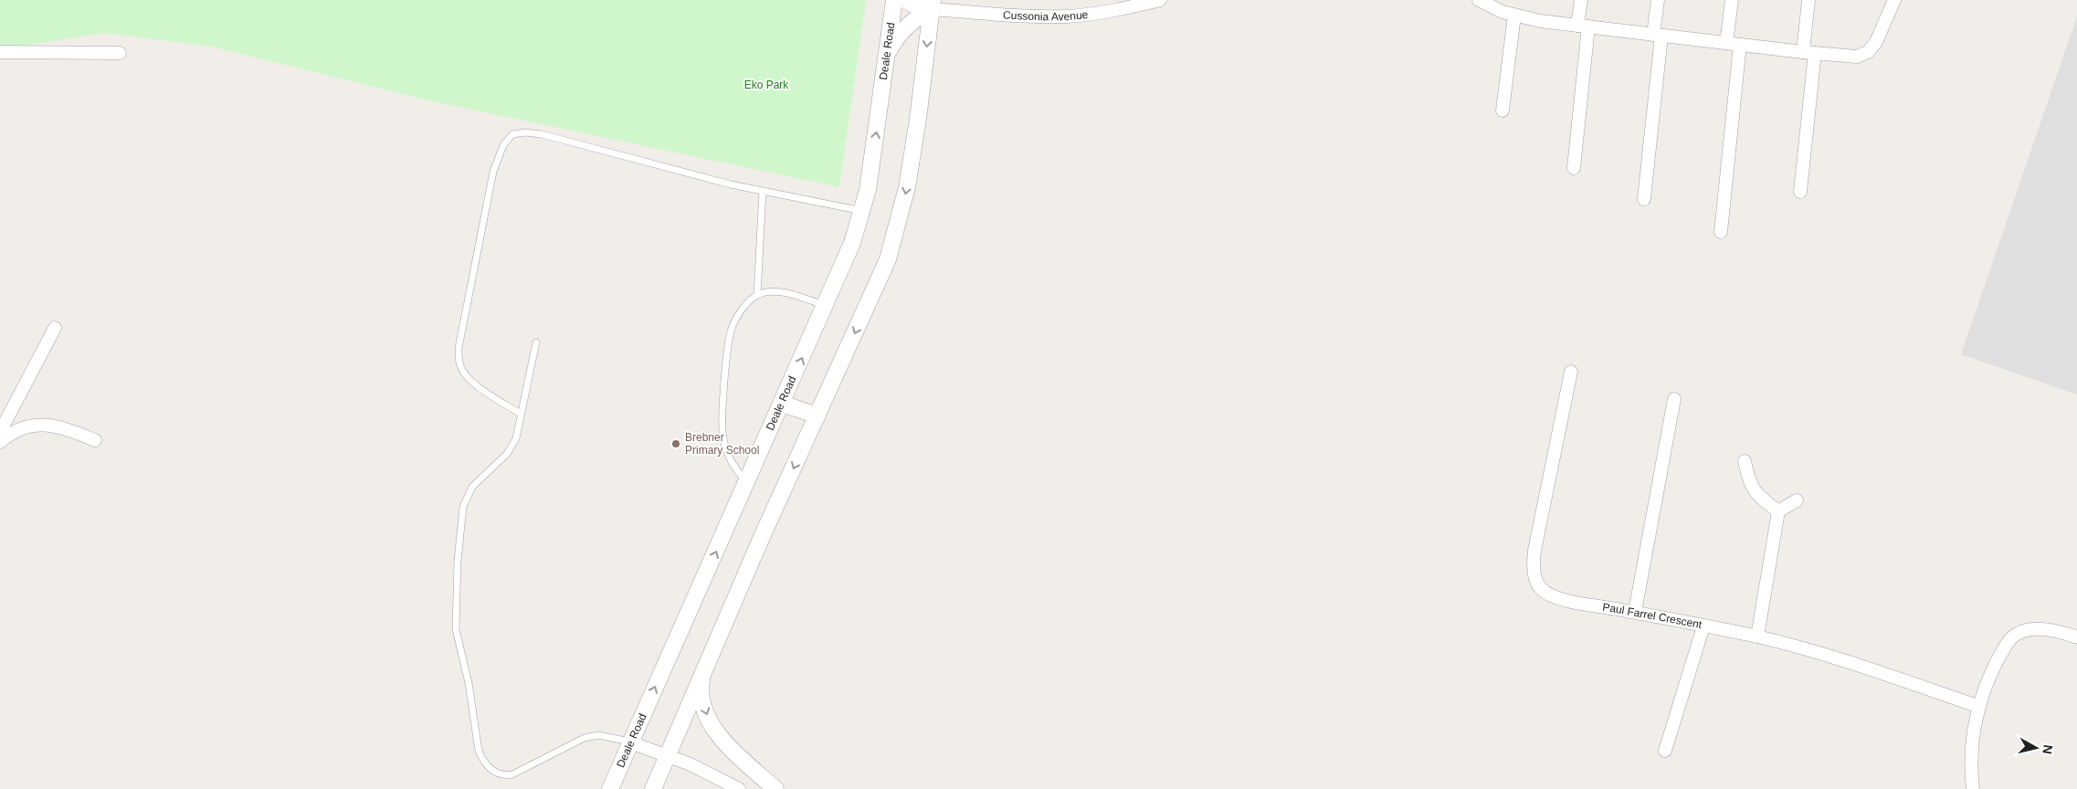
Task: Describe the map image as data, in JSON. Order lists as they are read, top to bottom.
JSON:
{
  "streets": {
    "street": ["Cussonia Avenue", "Deale Road", "Paul Farrel Crescent"]
  },
  "parks": ["Eko Park"],
  "places": ["Brebner Primary School"],
  "north": "right"
}
